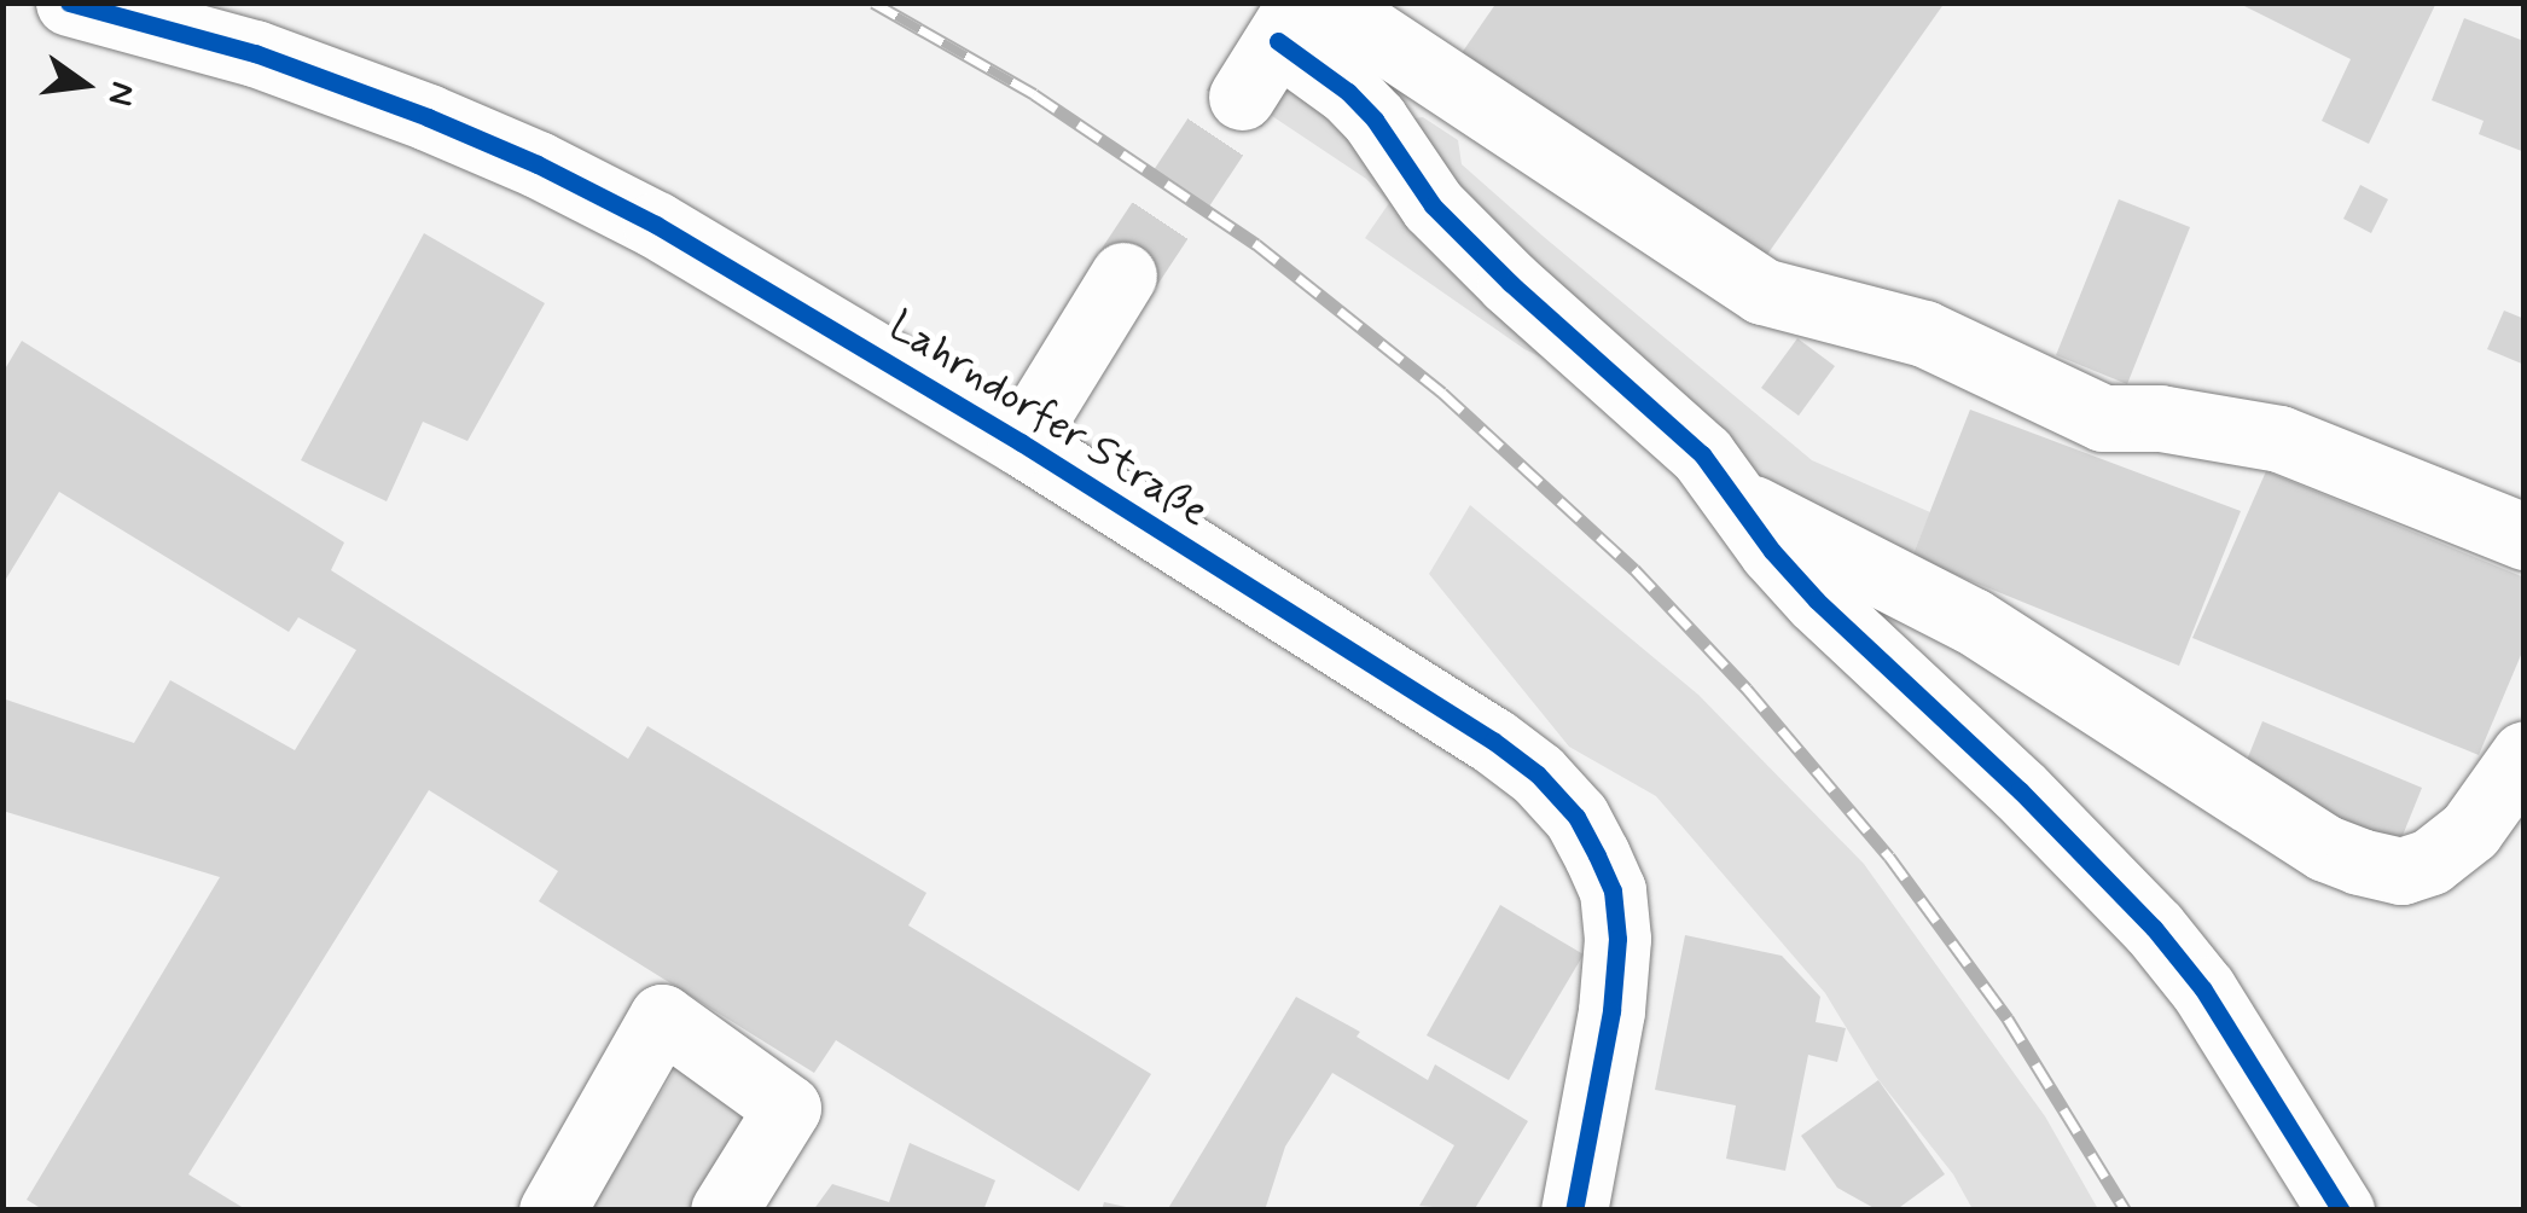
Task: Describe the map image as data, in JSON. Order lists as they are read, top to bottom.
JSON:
{
  "streets": {
    "street": ["Lahrndorfer Straße"]
  },
  "north": "right"
}
